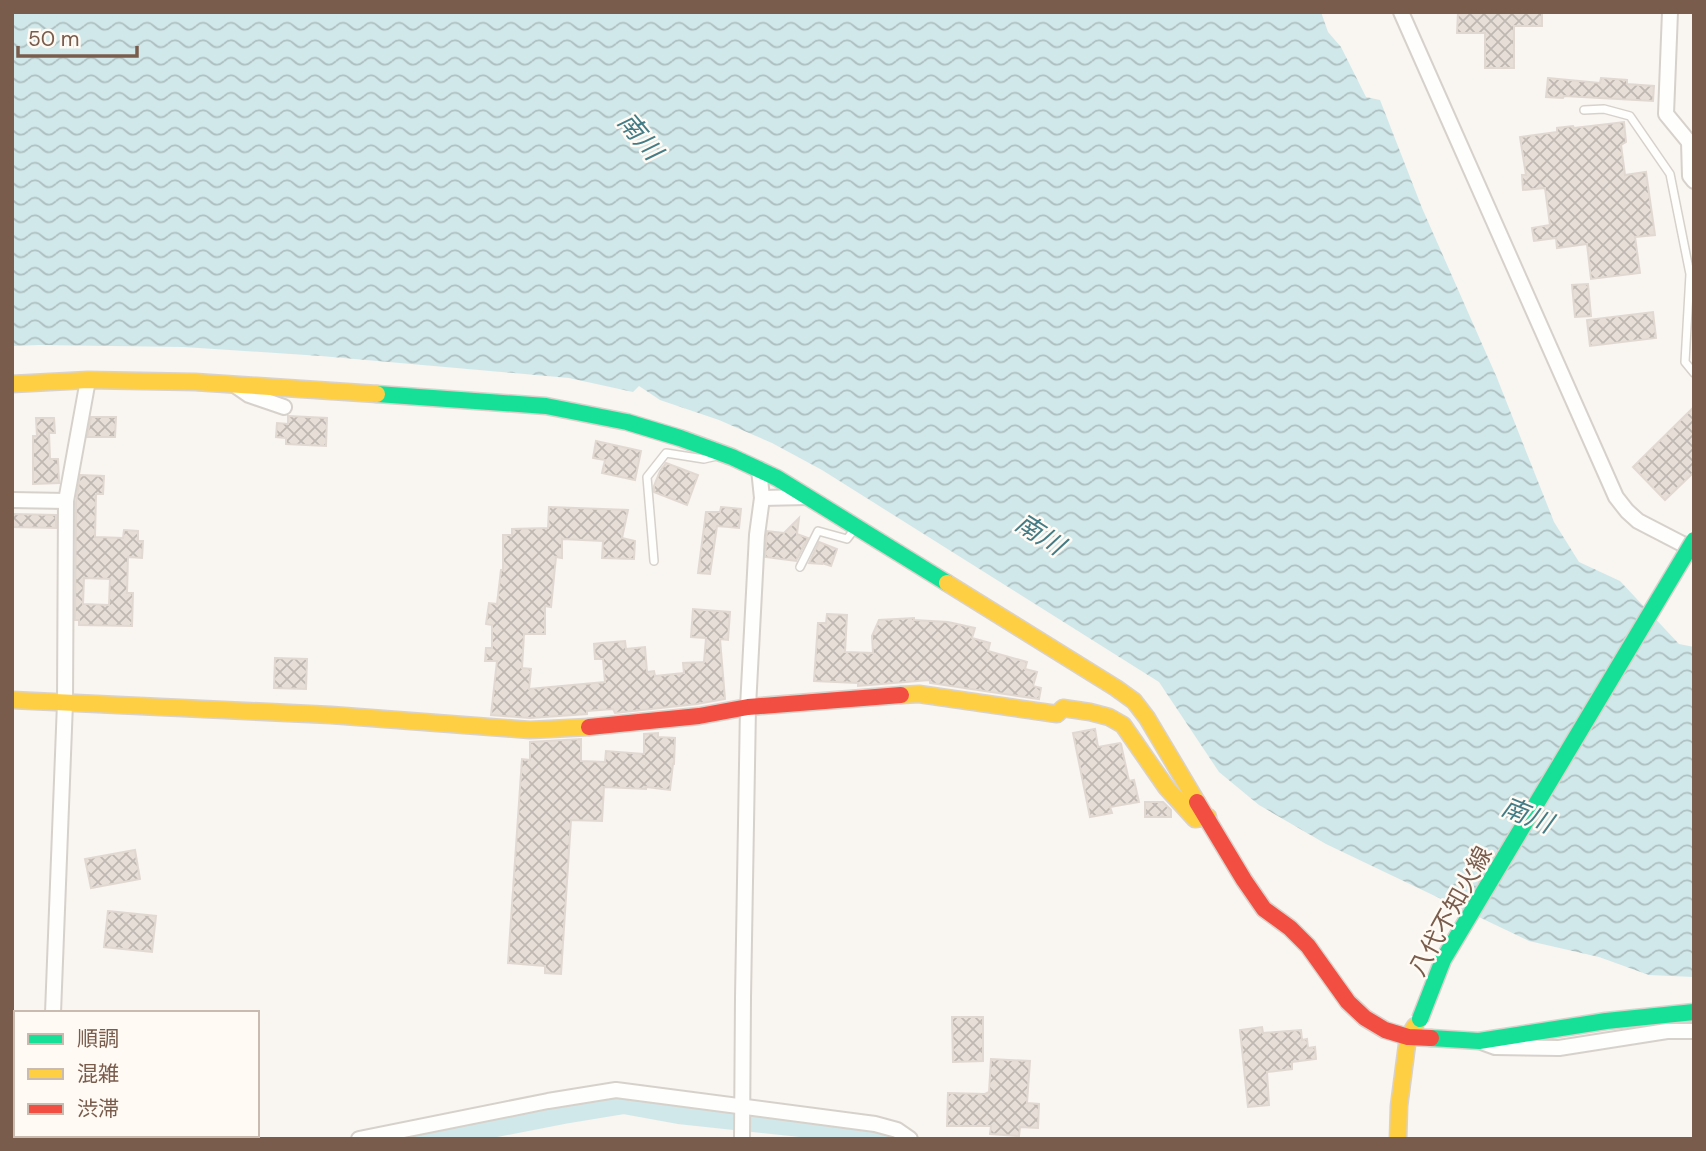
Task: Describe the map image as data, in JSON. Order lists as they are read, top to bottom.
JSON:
{
  "streets": {
    "street": ["八代不知火線"]
  },
  "water": ["南川"],
  "legend": ["順調", "混雑", "渋滞"],
  "scale_bar": "50 m"
}
